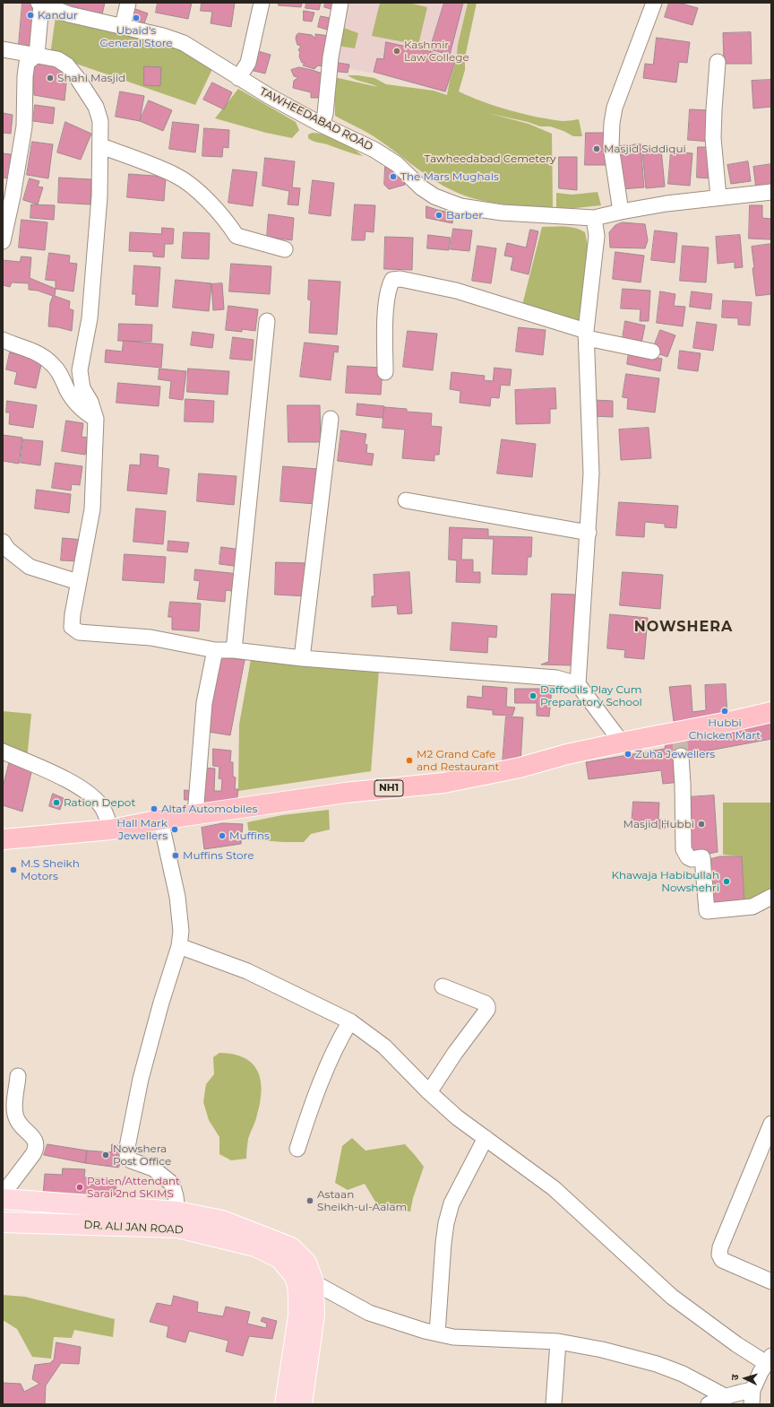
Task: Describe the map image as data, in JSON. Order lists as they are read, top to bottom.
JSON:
{
  "streets": {
    "highway": ["NH1"],
    "main road": ["DR. ALI JAN ROAD"],
    "street": ["TAWHEEDABAD ROAD"]
  },
  "districts": ["NOWSHERA"],
  "parks": ["Tawheedabad Cemetery"],
  "places": [
    "Kandur",
    "Ubaid's General Store",
    "Kashmir Law College",
    "Shahi Masjid",
    "Masjid Siddiqui",
    "The Mars Mughals",
    "Barber",
    "Daffodils Play Cum Preparatory School",
    "Hubbi Chicken Mart",
    "Zuha Jewellers",
    "M2 Grand Cafe and Restaurant",
    "Ration Depot",
    "Altaf Automobiles",
    "Masjid Hubbi",
    "Hall Mark Jewellers",
    "Muffins",
    "Muffins Store",
    "M.S Sheikh Motors",
    "Khawaja Habibullah Nowshehri",
    "Nowshera Post Office",
    "Patien/Attendant Sarai 2nd SKIMS",
    "Astaan Sheikh-ul-Aalam"
  ],
  "north": "left"
}
